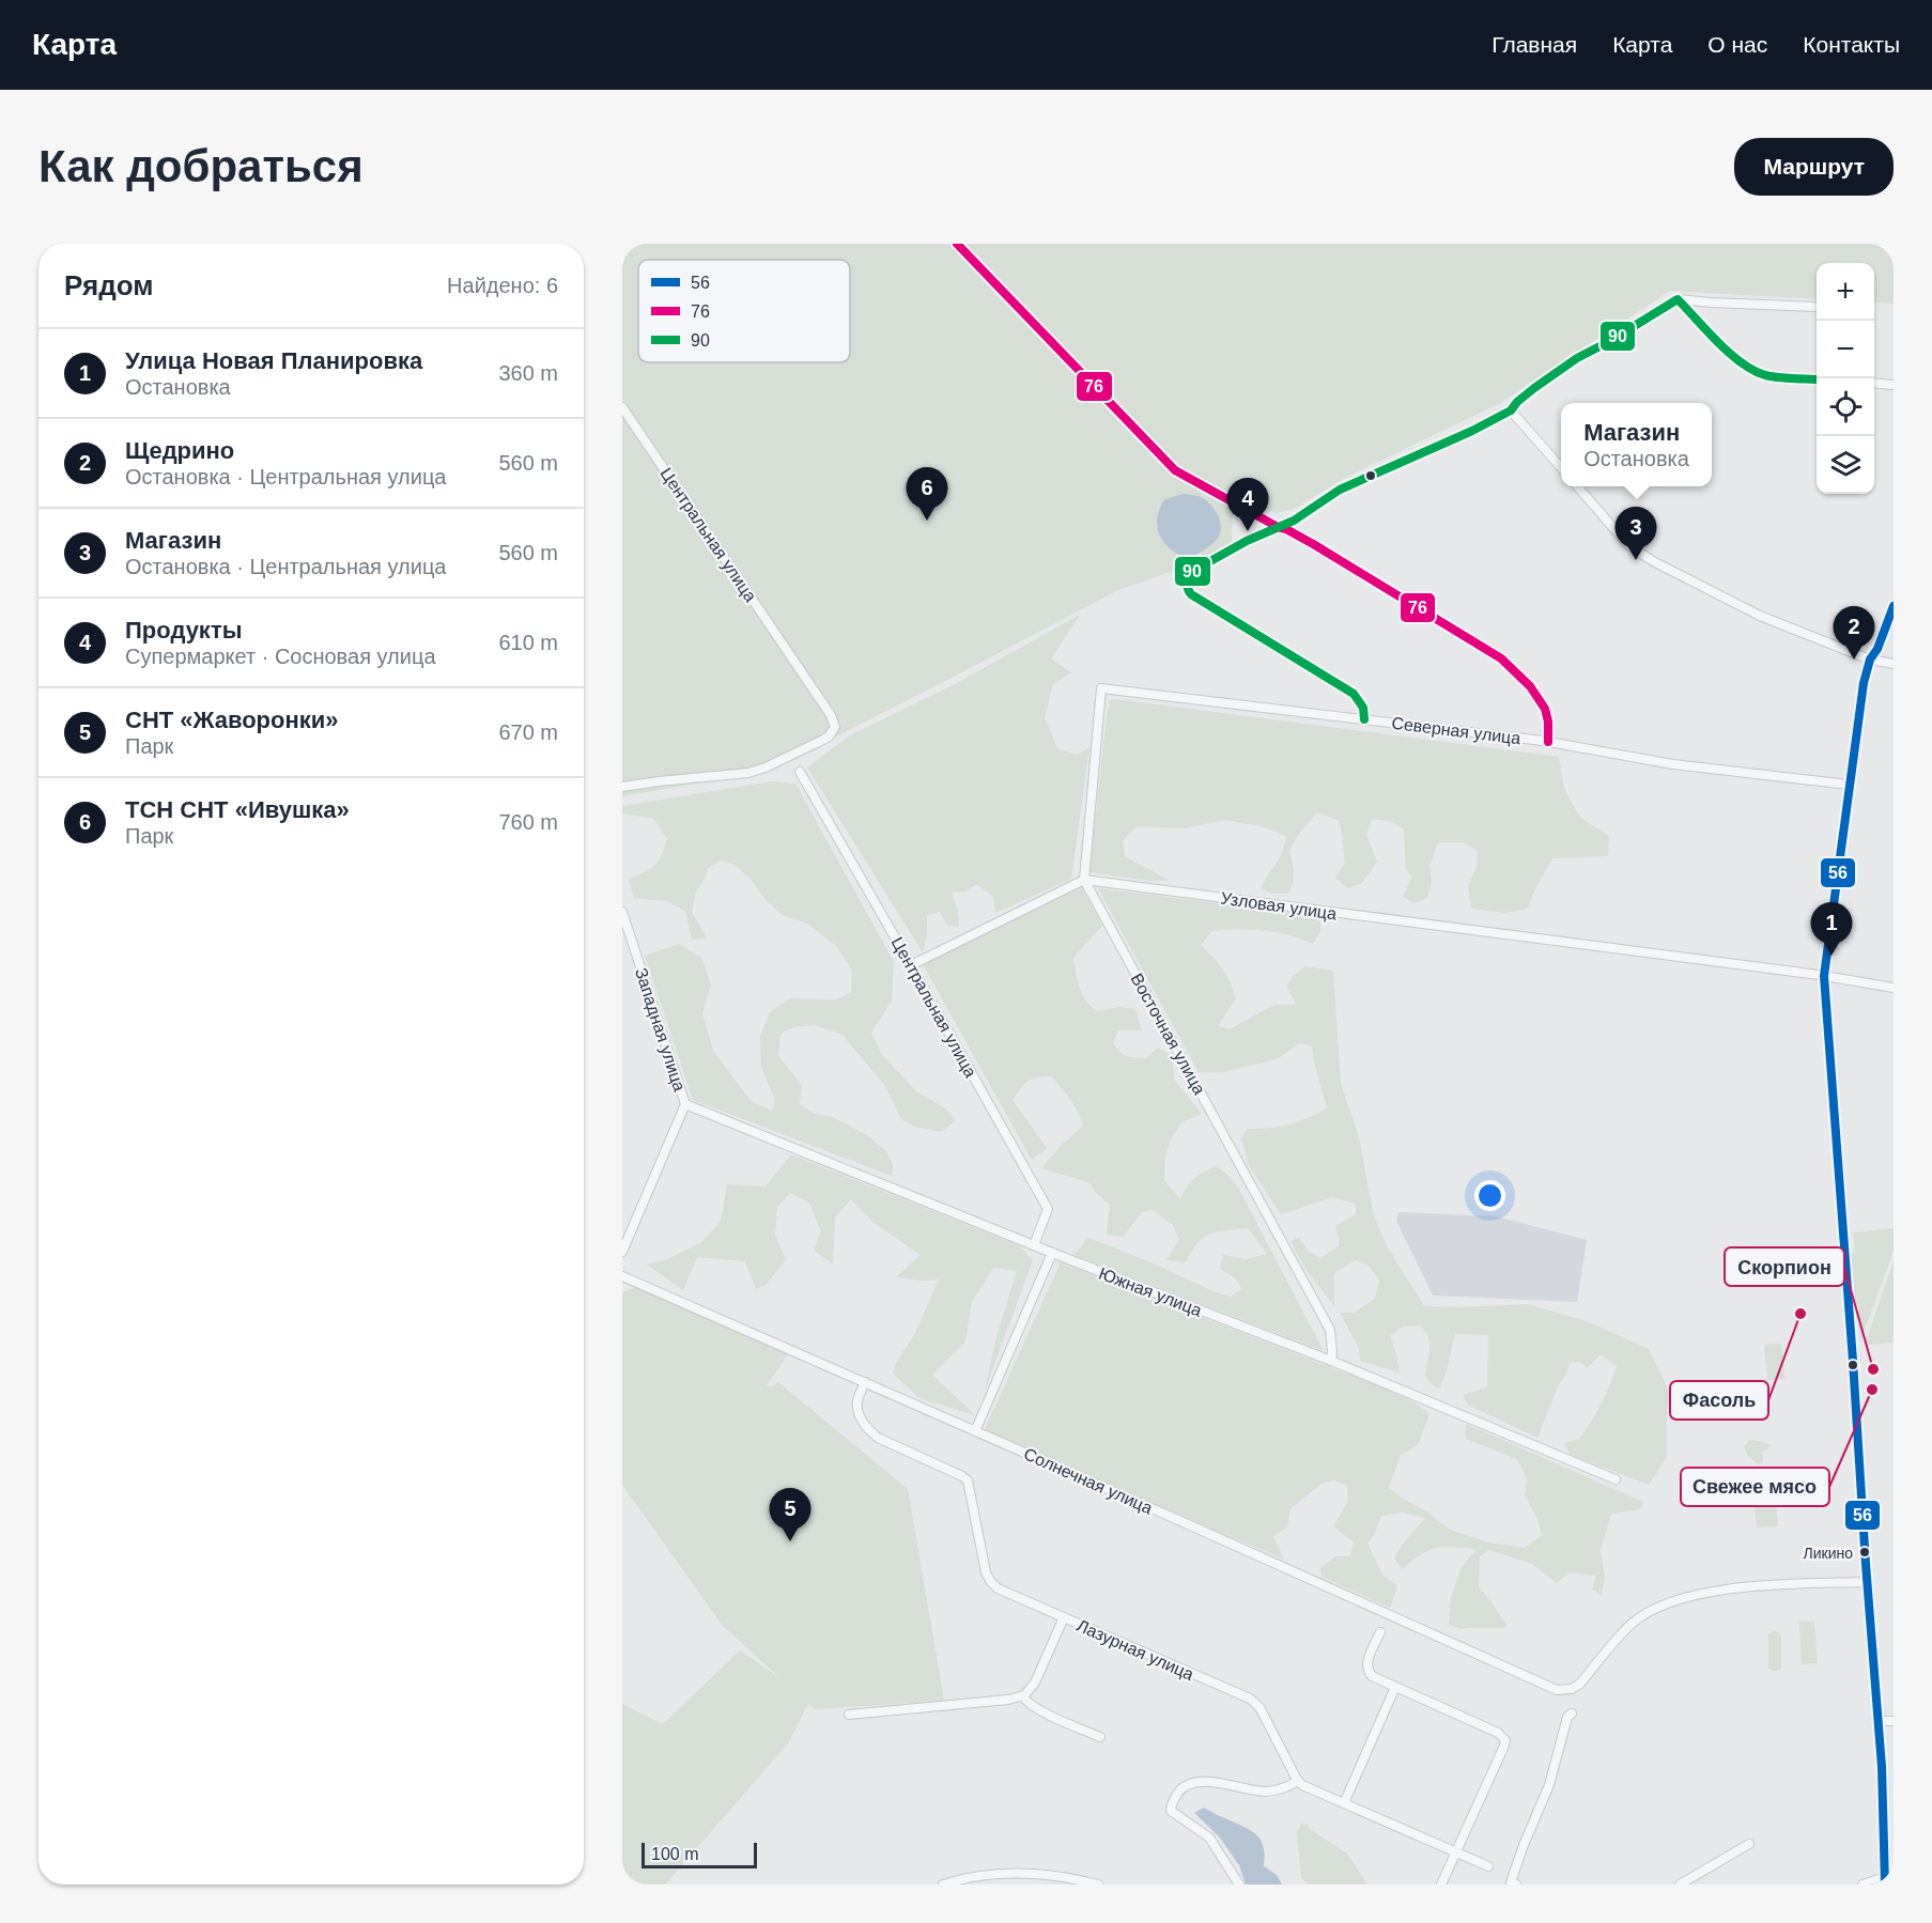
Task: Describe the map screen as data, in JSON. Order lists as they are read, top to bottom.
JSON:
{
  "streets": {
    "street": [
      "Центральная улица",
      "Северная улица",
      "Узловая улица",
      "Западная улица",
      "Восточная улица",
      "Южная улица",
      "Солнечная улица",
      "Лазурная улица"
    ]
  },
  "crossings": [
    ["Центральная улица", "Южная улица"],
    ["Северная улица", "Узловая улица"],
    ["Северная улица", "Восточная улица"],
    ["Узловая улица", "Восточная улица"],
    ["Западная улица", "Южная улица"],
    ["Восточная улица", "Южная улица"],
    ["Солнечная улица", "Лазурная улица"]
  ],
  "places": [
    "Фасоль",
    "Скорпион",
    "Свежее мясо",
    "Ликино"
  ],
  "lines": ["transit line 76", "transit line 90", "transit line 56"],
  "legend": ["56", "76", "90"],
  "scale_bar": "100 m",
  "page": {
    "header": "Карта",
    "nav": [
      "Главная",
      "Карта",
      "О нас",
      "Контакты"
    ],
    "buttons": "Маршрут",
    "title": "Как добраться",
    "heading": ["Рядом", "Найдено: 6"],
    "map_buttons": ["+", "−"],
    "list": [
      {
        "mark": "1",
        "name": "Улица Новая Планировка",
        "note": "Остановка",
        "value": "360 m"
      },
      {
        "mark": "2",
        "name": "Щедрино",
        "note": "Остановка · Центральная улица",
        "value": "560 m"
      },
      {
        "mark": "3",
        "name": "Магазин",
        "note": "Остановка · Центральная улица",
        "value": "560 m"
      },
      {
        "mark": "4",
        "name": "Продукты",
        "note": "Супермаркет · Сосновая улица",
        "value": "610 m"
      },
      {
        "mark": "5",
        "name": "СНТ «Жаворонки»",
        "note": "Парк",
        "value": "670 m"
      },
      {
        "mark": "6",
        "name": "ТСН СНТ «Ивушка»",
        "note": "Парк",
        "value": "760 m"
      }
    ],
    "popup": ["Магазин", "Остановка"],
    "pins": [
      "6",
      "4",
      "3",
      "2",
      "1",
      "5"
    ],
    "scale": "100 m"
  }
}
